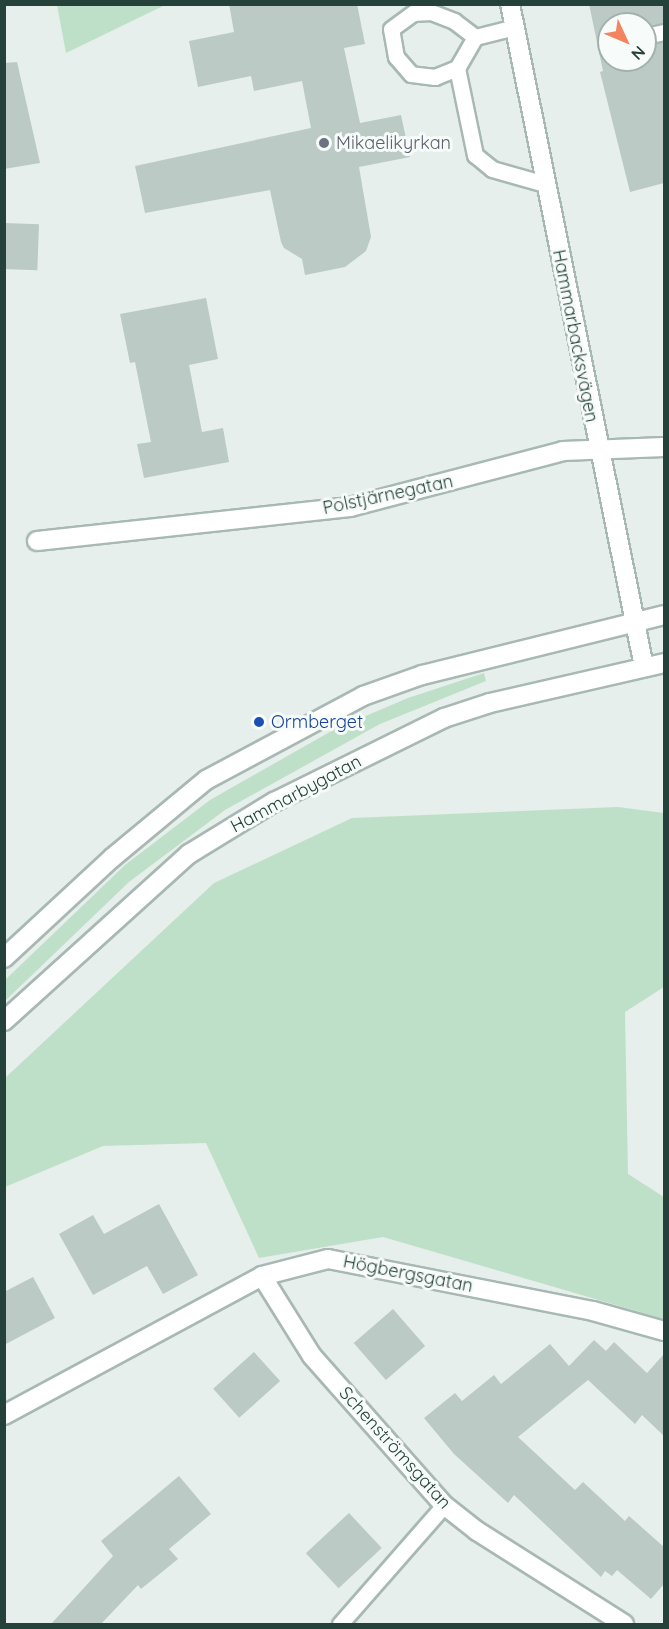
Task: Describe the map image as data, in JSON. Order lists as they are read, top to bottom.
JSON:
{
  "streets": {
    "street": [
      "Hammarbacksvägen",
      "Polstjärnegatan",
      "Hammarbygatan",
      "Högbergsgatan",
      "Schenströmsgatan"
    ]
  },
  "crossings": [
    ["Hammarbacksvägen", "Polstjärnegatan"],
    ["Hammarbacksvägen", "Hammarbygatan"],
    ["Högbergsgatan", "Schenströmsgatan"]
  ],
  "places": ["Mikaelikyrkan", "Ormberget"],
  "north": "bottom right"
}
